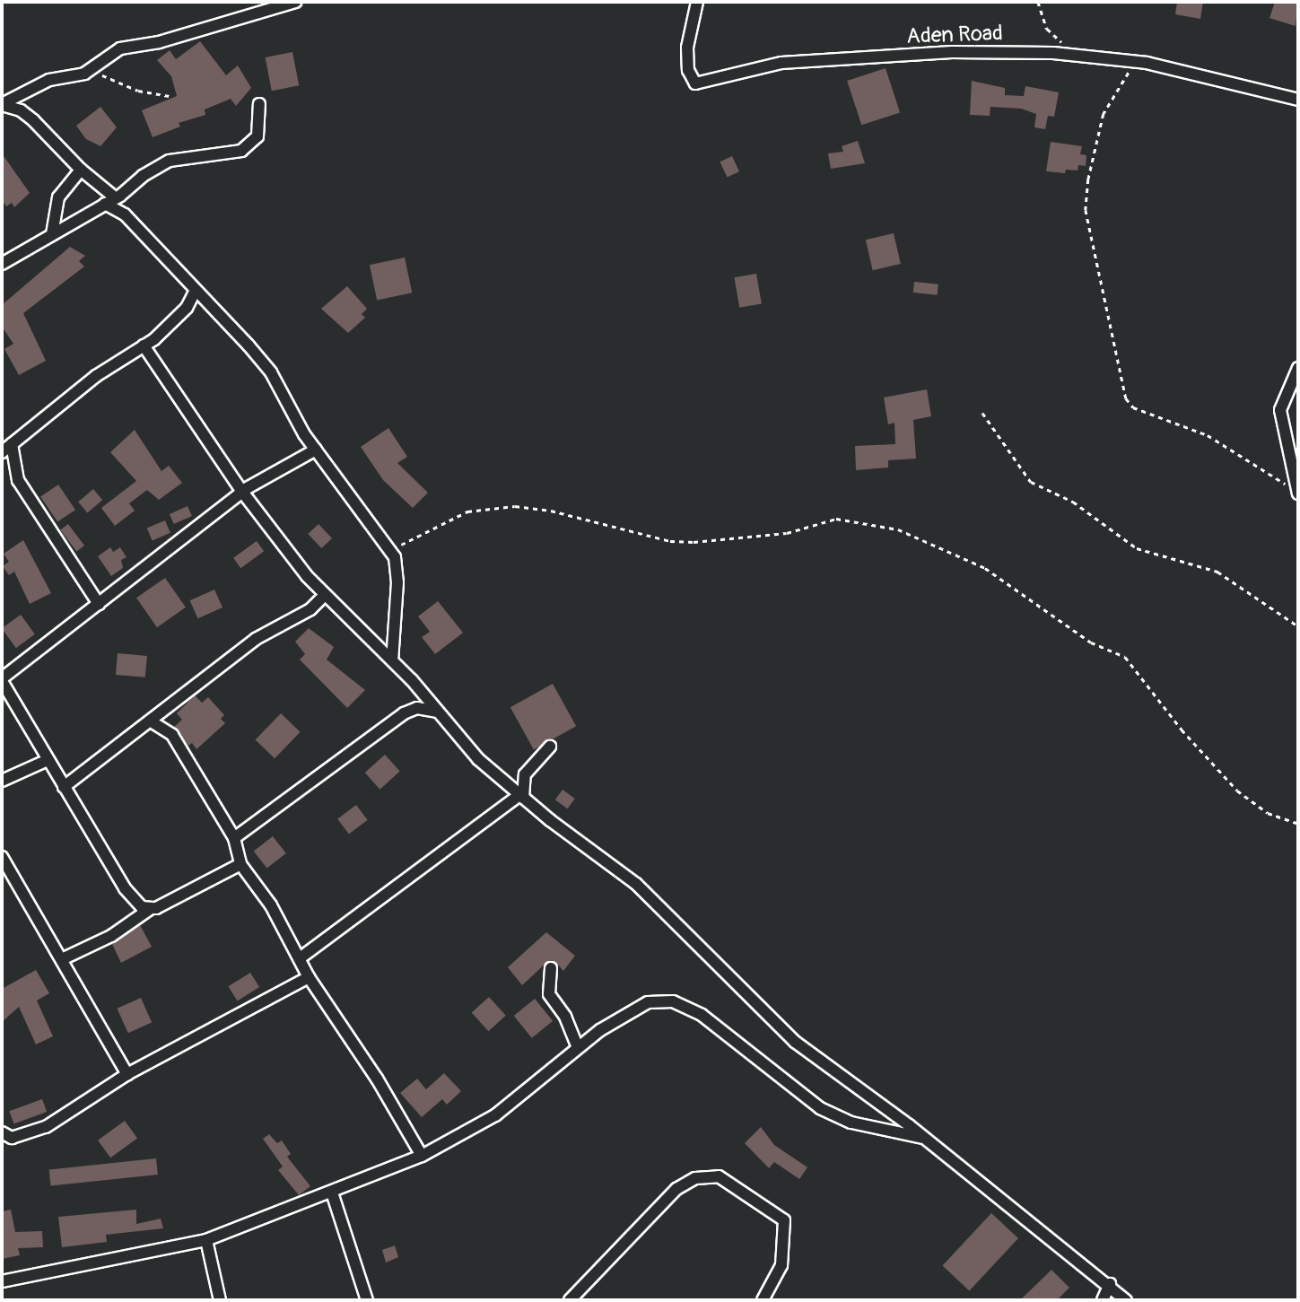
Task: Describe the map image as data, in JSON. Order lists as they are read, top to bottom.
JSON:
{
  "streets": {
    "street": ["Aden Road"]
  }
}
